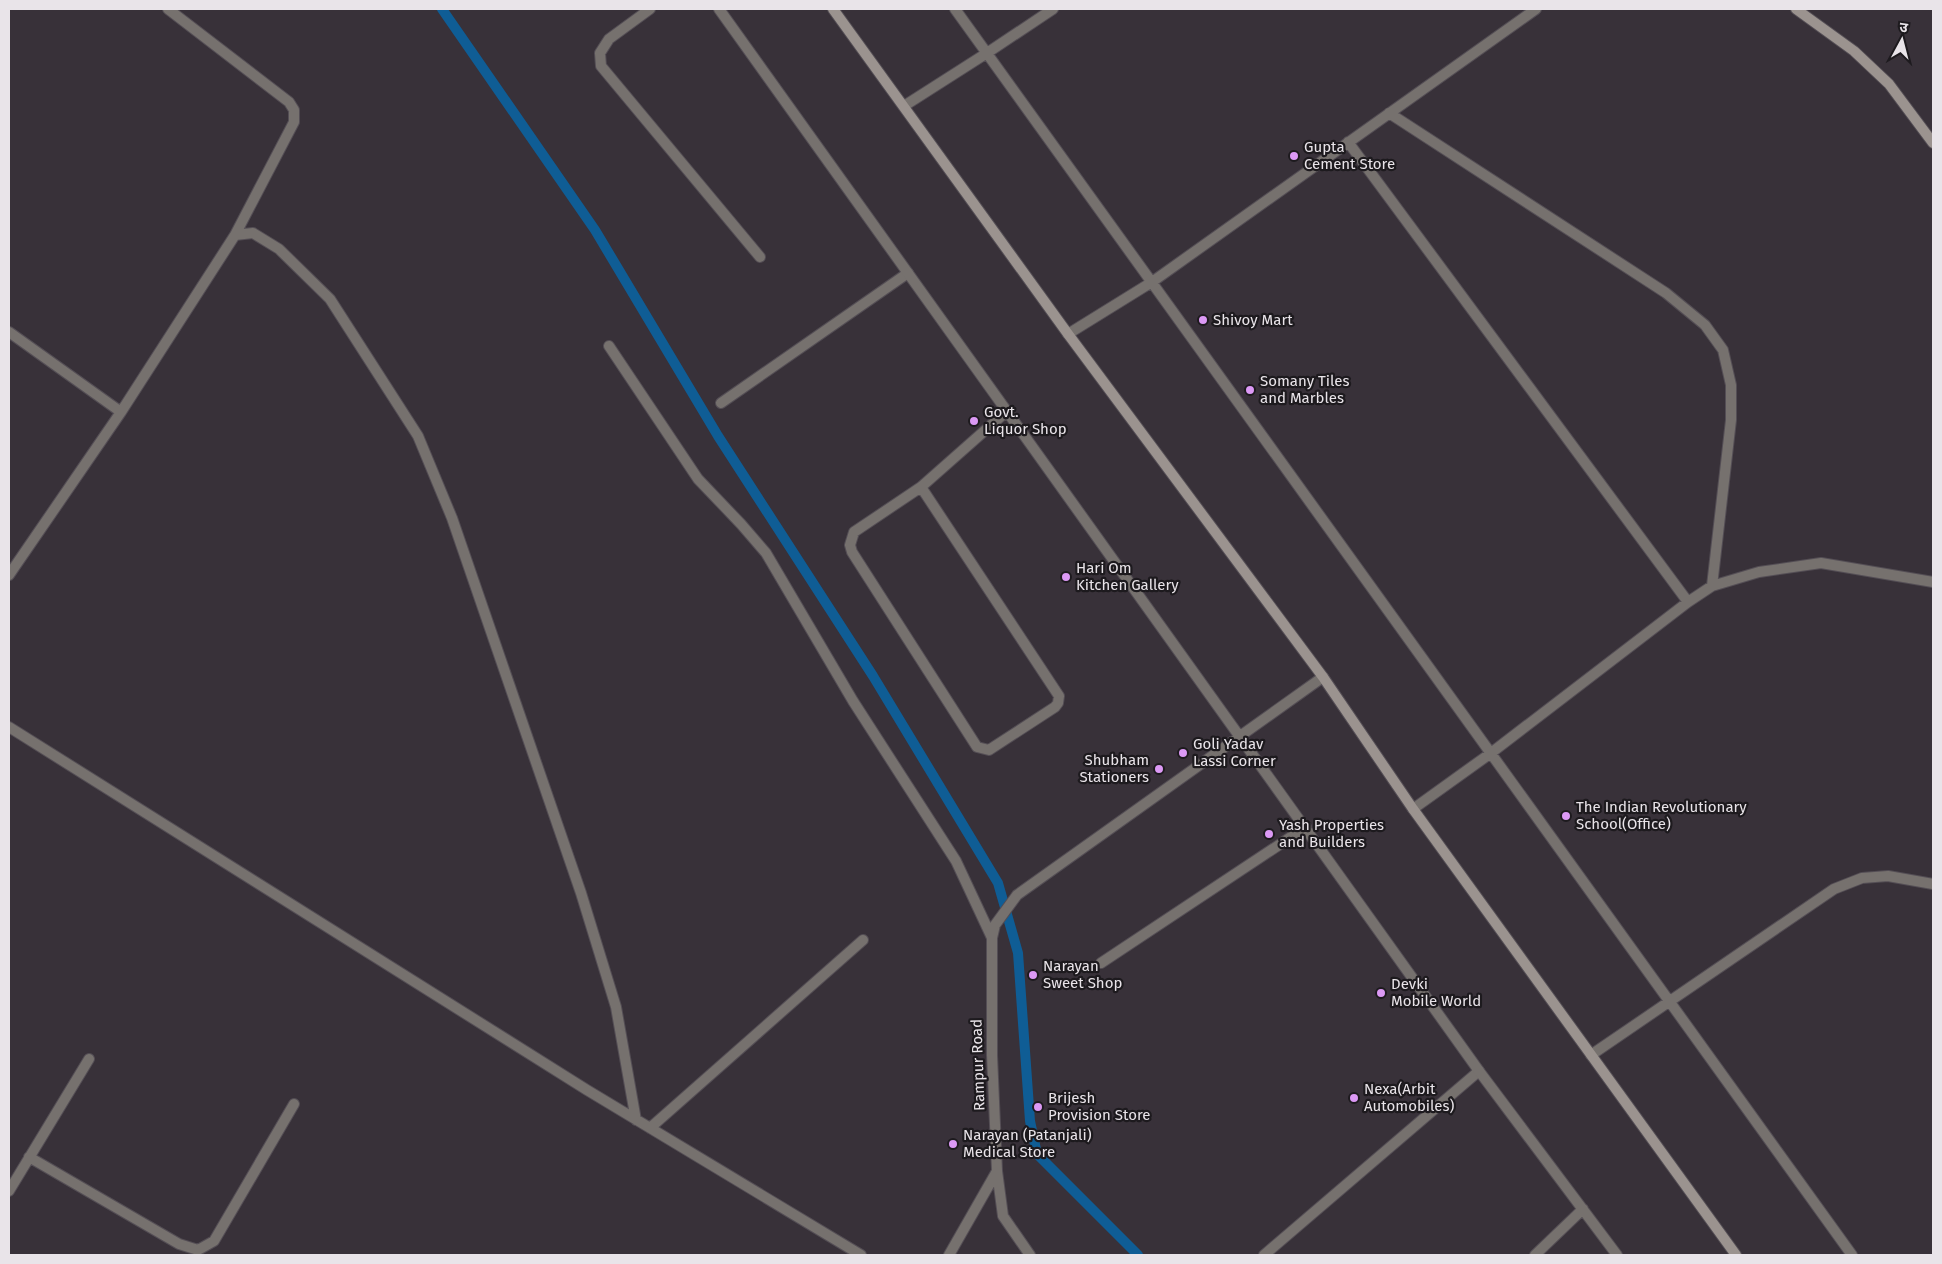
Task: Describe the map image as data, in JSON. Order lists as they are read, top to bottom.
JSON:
{
  "streets": {
    "street": ["Rampur Road"]
  },
  "places": [
    "Gupta Cement Store",
    "Shivoy Mart",
    "Somany Tiles and Marbles",
    "Govt. Liquor Shop",
    "Hari Om Kitchen Gallery",
    "Goli Yadav Lassi Corner",
    "Shubham Stationers",
    "The Indian Revolutionary School(Office)",
    "Yash Properties and Builders",
    "Narayan Sweet Shop",
    "Devki Mobile World",
    "Nexa(Arbit Automobiles)",
    "Brijesh Provision Store",
    "Narayan (Patanjali) Medical Store"
  ],
  "north": "top"
}
